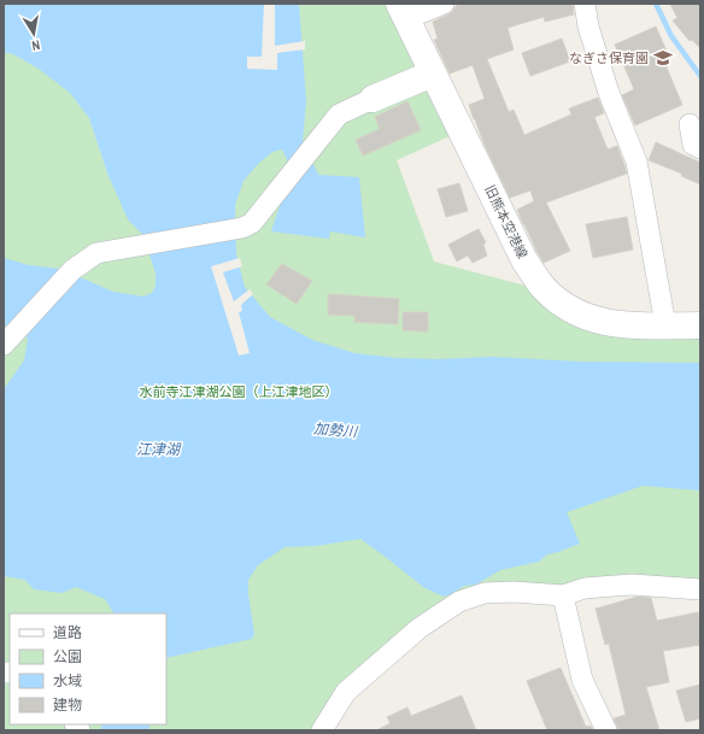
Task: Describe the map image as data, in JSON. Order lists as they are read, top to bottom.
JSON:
{
  "streets": {
    "street": ["旧熊本空港線"]
  },
  "water": ["加勢川", "江津湖"],
  "parks": ["水前寺江津湖公園（上江津地区）"],
  "places": {
    "school or university": ["なぎさ保育園"]
  },
  "legend": [
    "道路",
    "公園",
    "水域",
    "建物"
  ],
  "north": "bottom"
}
